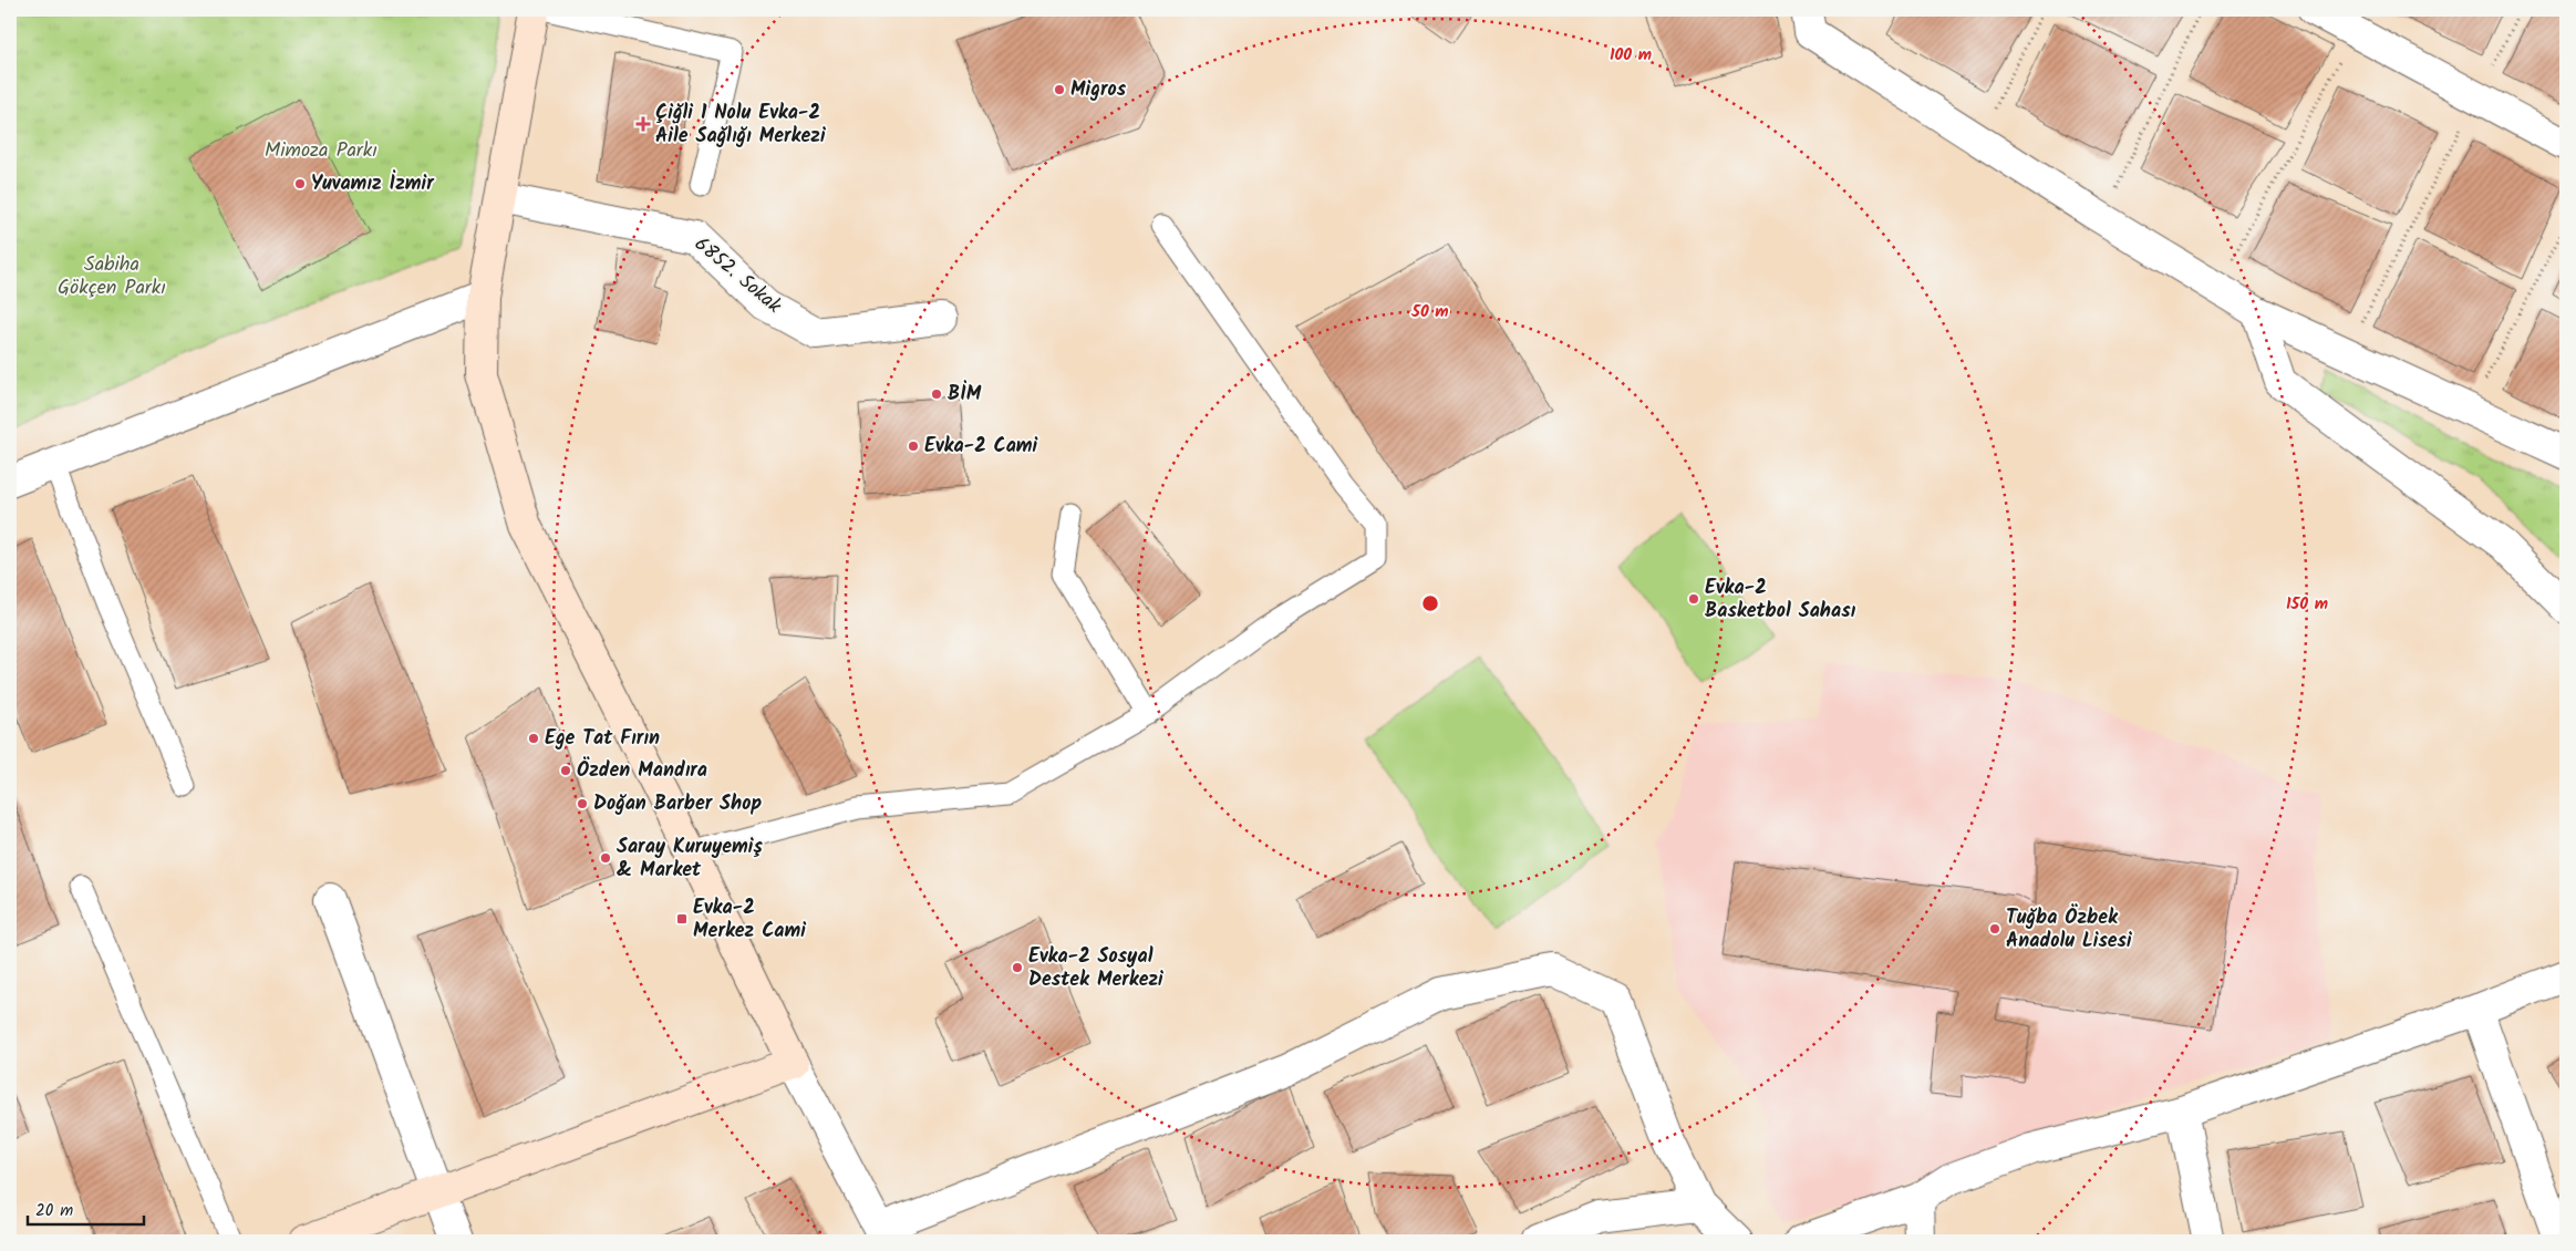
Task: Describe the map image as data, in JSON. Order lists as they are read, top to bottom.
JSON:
{
  "streets": {
    "street": ["6852. Sokak"]
  },
  "parks": ["Mimoza Parkı", "Sabiha Gökçen Parkı"],
  "places": {
    "other": [
      "Migros",
      "Yuvamız İzmir",
      "BİM",
      "Evka-2 Cami",
      "Evka-2 Basketbol Sahası",
      "Ege Tat Fırın",
      "Özden Mandıra",
      "Doğan Barber Shop",
      "Saray Kuruyemiş & Market",
      "Tuğba Özbek Anadolu Lisesi",
      "Evka-2 Sosyal Destek Merkezi"
    ],
    "health": ["Çiğli 1 Nolu Evka-2 Aile Sağlığı Merkezi"],
    "transit": ["Evka-2 Merkez Cami"]
  },
  "scale_bar": "20 m",
  "rings": ["100 m", "50 m", "150 m"]
}
